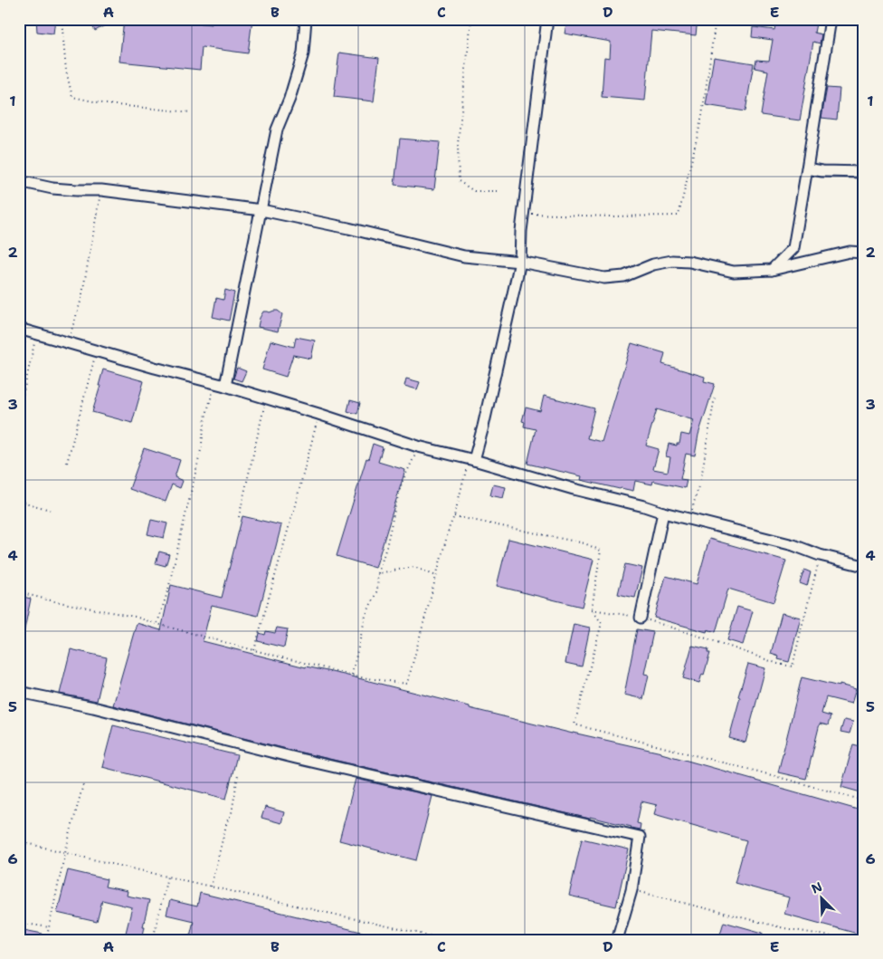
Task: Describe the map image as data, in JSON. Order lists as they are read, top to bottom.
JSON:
{
  "north": "top left",
  "grid": {
    "columns": [
      "A",
      "B",
      "C",
      "D",
      "E"
    ],
    "rows": [
      "1",
      "2",
      "3",
      "4",
      "5",
      "6"
    ]
  }
}
